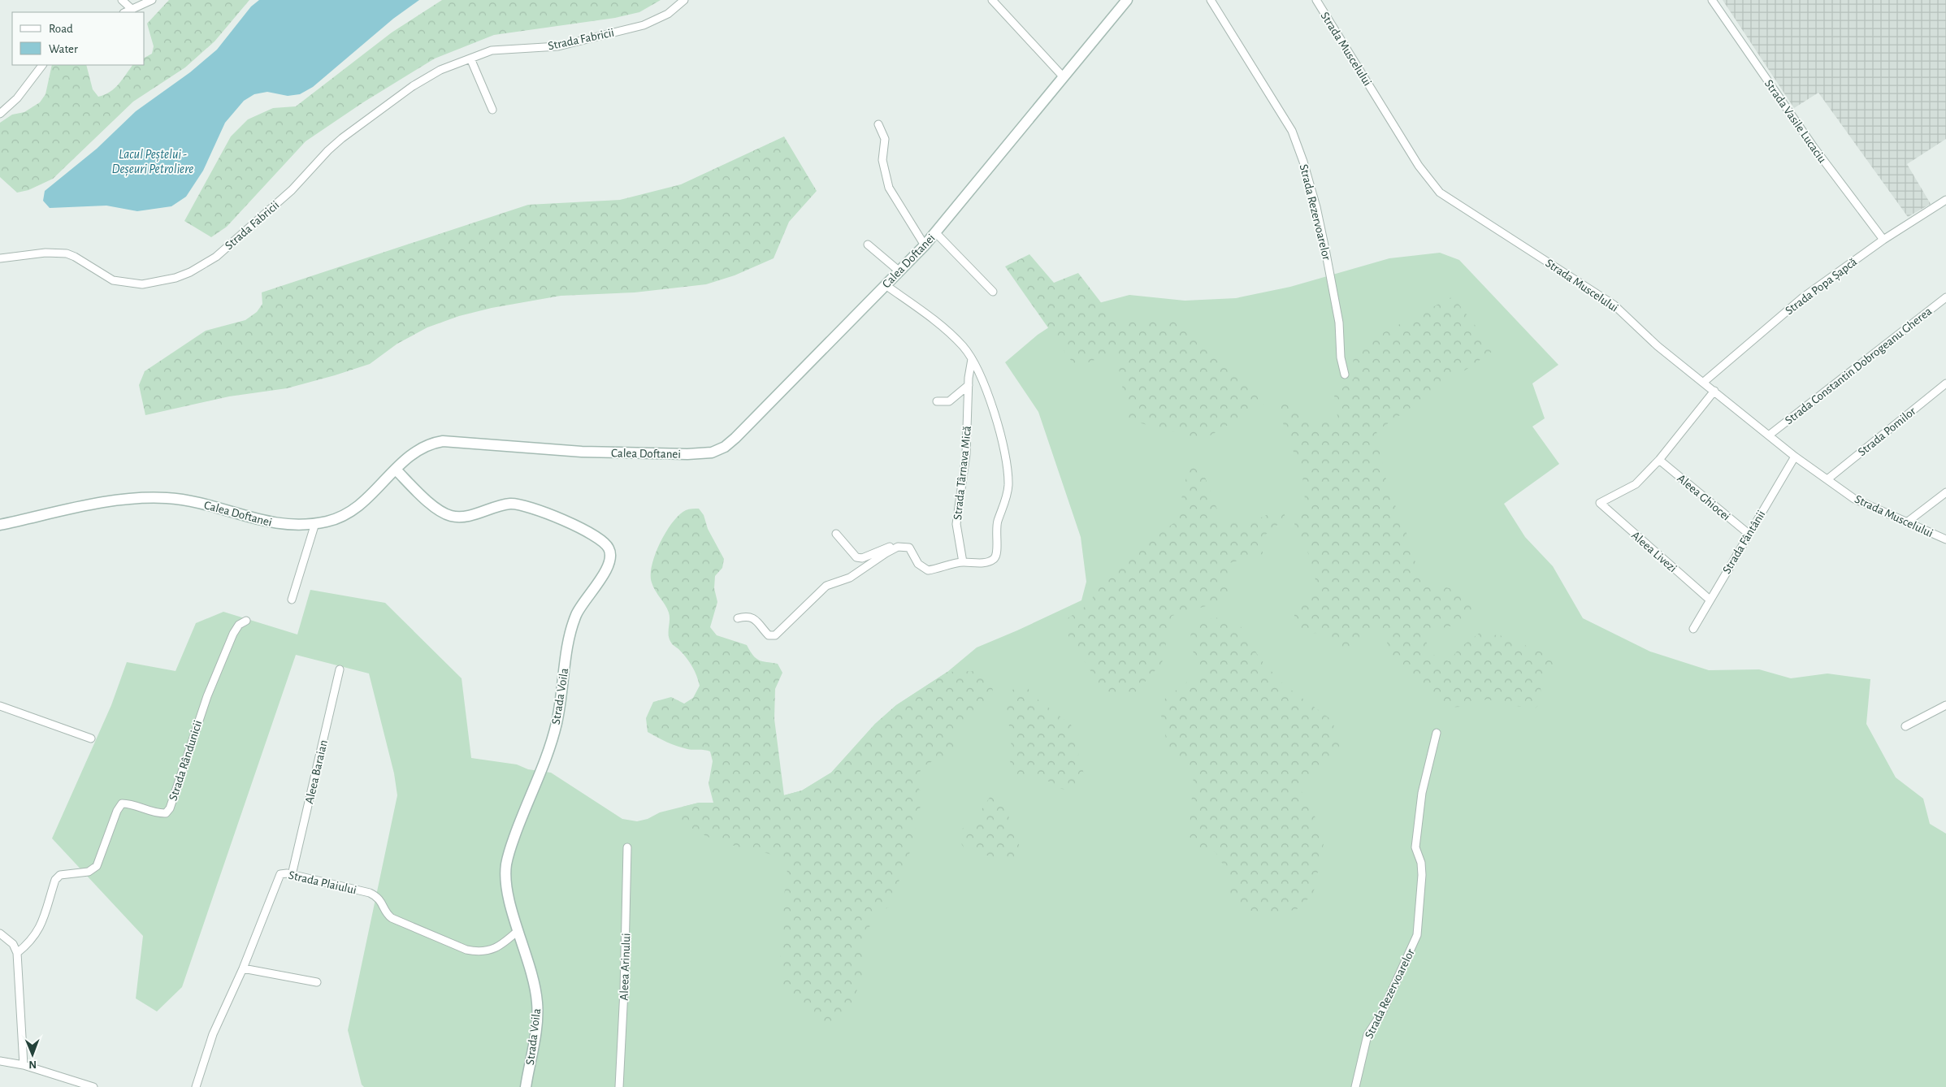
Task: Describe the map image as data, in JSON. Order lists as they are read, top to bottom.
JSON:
{
  "streets": {
    "main road": ["Calea Doftanei", "Strada Voila"],
    "street": [
      "Strada Fabricii",
      "Strada Muscelului",
      "Strada Vasile Lucaciu",
      "Strada Rezervoarelor",
      "Strada Popa Șapcă",
      "Strada Constantin Dobrogeanu Gherea",
      "Strada Pomilor",
      "Strada Târnava Mică",
      "Aleea Ghiocei",
      "Strada Fântânii",
      "Aleea Livezi",
      "Strada Rândunicii",
      "Aleea Baraian",
      "Strada Plaiului",
      "Aleea Arinului"
    ]
  },
  "crossings": [
    ["Strada Muscelului", "Strada Popa Șapcă"],
    ["Strada Muscelului", "Strada Constantin Dobrogeanu Gherea"],
    ["Strada Muscelului", "Strada Pomilor"],
    ["Strada Muscelului", "Strada Fântânii"],
    ["Strada Vasile Lucaciu", "Strada Popa Șapcă"],
    ["Calea Doftanei", "Strada Voila"],
    ["Aleea Ghiocei", "Strada Fântânii"],
    ["Aleea Ghiocei", "Aleea Livezi"],
    ["Strada Fântânii", "Aleea Livezi"],
    ["Strada Voila", "Strada Plaiului"],
    ["Aleea Baraian", "Strada Plaiului"]
  ],
  "water": ["Lacul Peștelui - Deșeuri Petroliere"],
  "legend": ["Road", "Water"],
  "north": "bottom"
}
